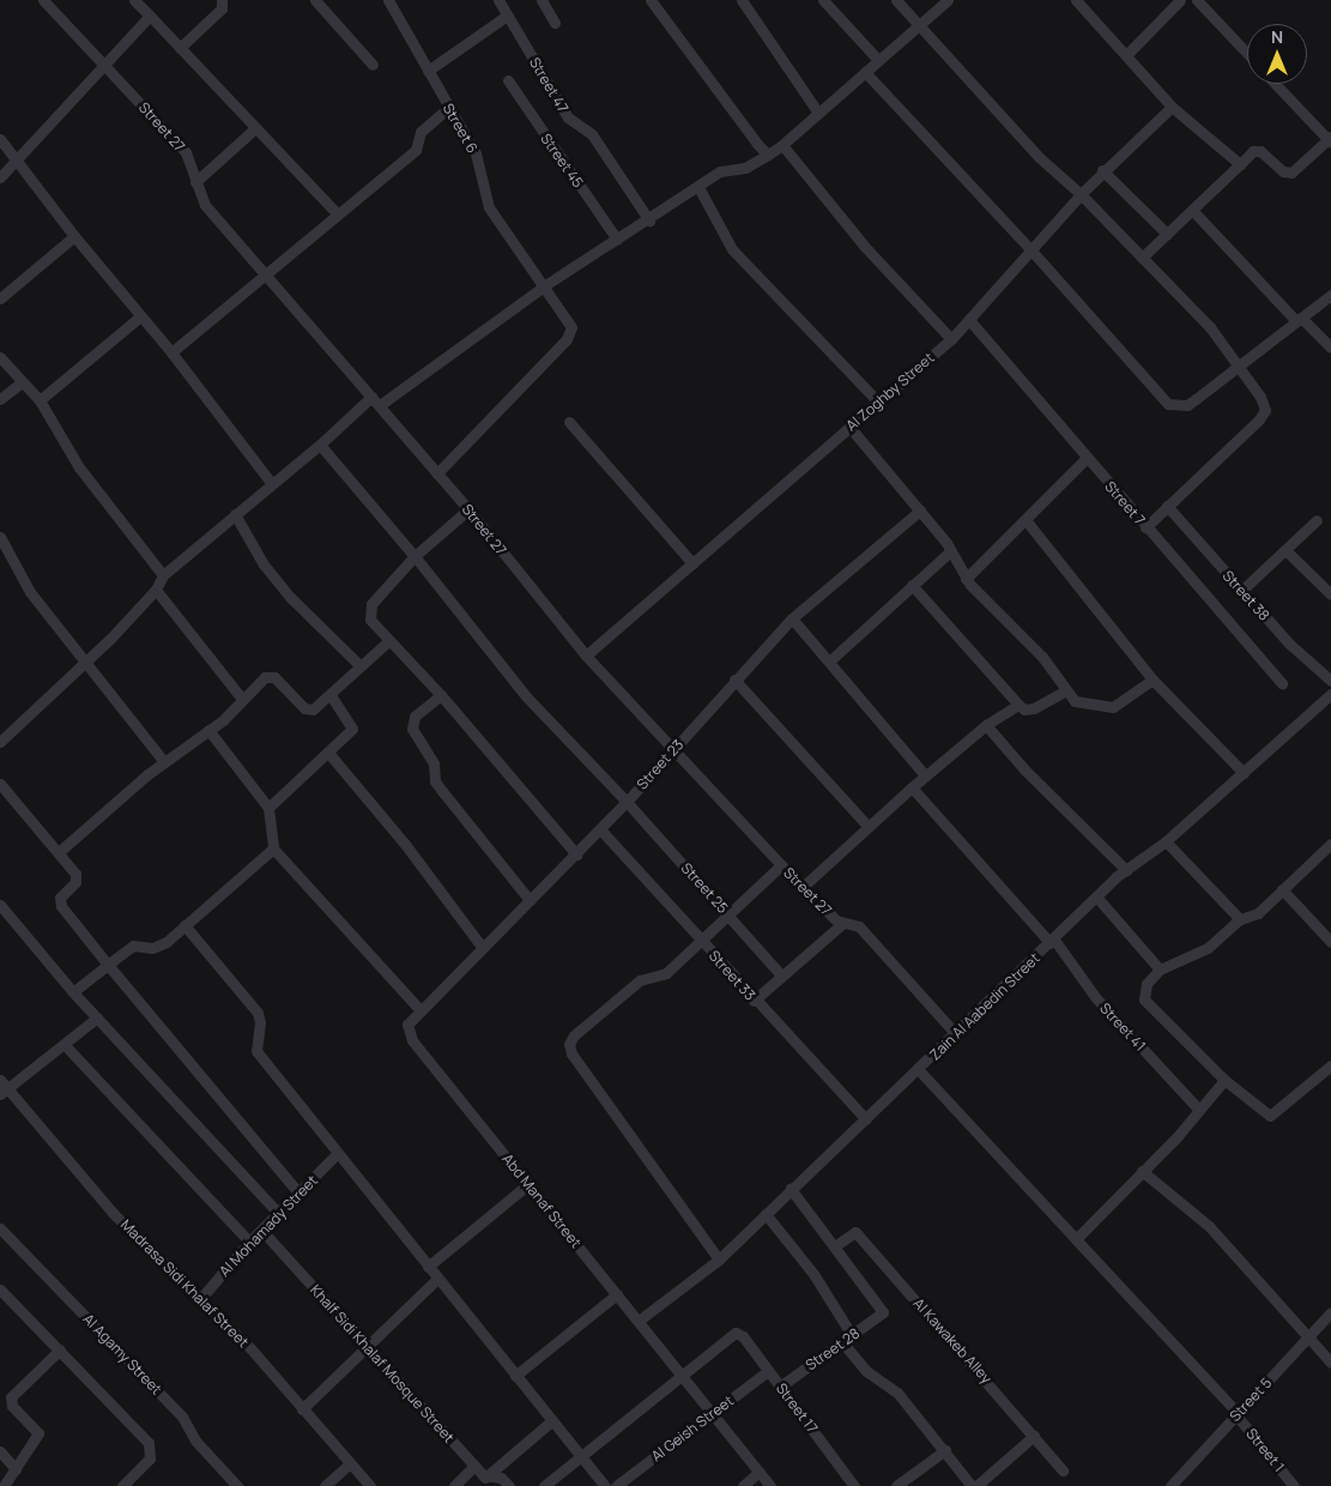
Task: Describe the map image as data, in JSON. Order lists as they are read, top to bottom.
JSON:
{
  "streets": {
    "street": [
      "Street 47",
      "Street 27",
      "Street 6",
      "Street 45",
      "Al Zoghby Street",
      "Street 7",
      "Street 38",
      "Street 23",
      "Street 25",
      "Street 33",
      "Zain Al Aabedin Street",
      "Street 41",
      "Abd Manaf Street",
      "Al Mohamady Street",
      "Madrasa Sidi Khalaf Street",
      "Al Kawakeb Alley",
      "Street 28",
      "Al Agamy Street",
      "Khalf Sidi Khalaf Mosque Street",
      "Street 5",
      "Street 17",
      "Al Geish Street",
      "Street 1"
    ]
  },
  "crossings": [
    ["Street 27", "Street 6"],
    ["Street 27", "Al Zoghby Street"],
    ["Street 27", "Street 23"],
    ["Street 27", "Zain Al Aabedin Street"],
    ["Al Zoghby Street", "Street 7"],
    ["Street 23", "Street 25"],
    ["Street 23", "Street 33"],
    ["Street 23", "Abd Manaf Street"],
    ["Street 33", "Zain Al Aabedin Street"],
    ["Zain Al Aabedin Street", "Street 41"],
    ["Zain Al Aabedin Street", "Abd Manaf Street"],
    ["Zain Al Aabedin Street", "Street 1"],
    ["Abd Manaf Street", "Street 17"],
    ["Abd Manaf Street", "Al Geish Street"],
    ["Al Mohamady Street", "Madrasa Sidi Khalaf Street"],
    ["Al Mohamady Street", "Khalf Sidi Khalaf Mosque Street"],
    ["Al Kawakeb Alley", "Street 28"],
    ["Street 28", "Street 17"],
    ["Street 5", "Street 1"],
    ["Street 17", "Al Geish Street"]
  ],
  "north": "top"
}
